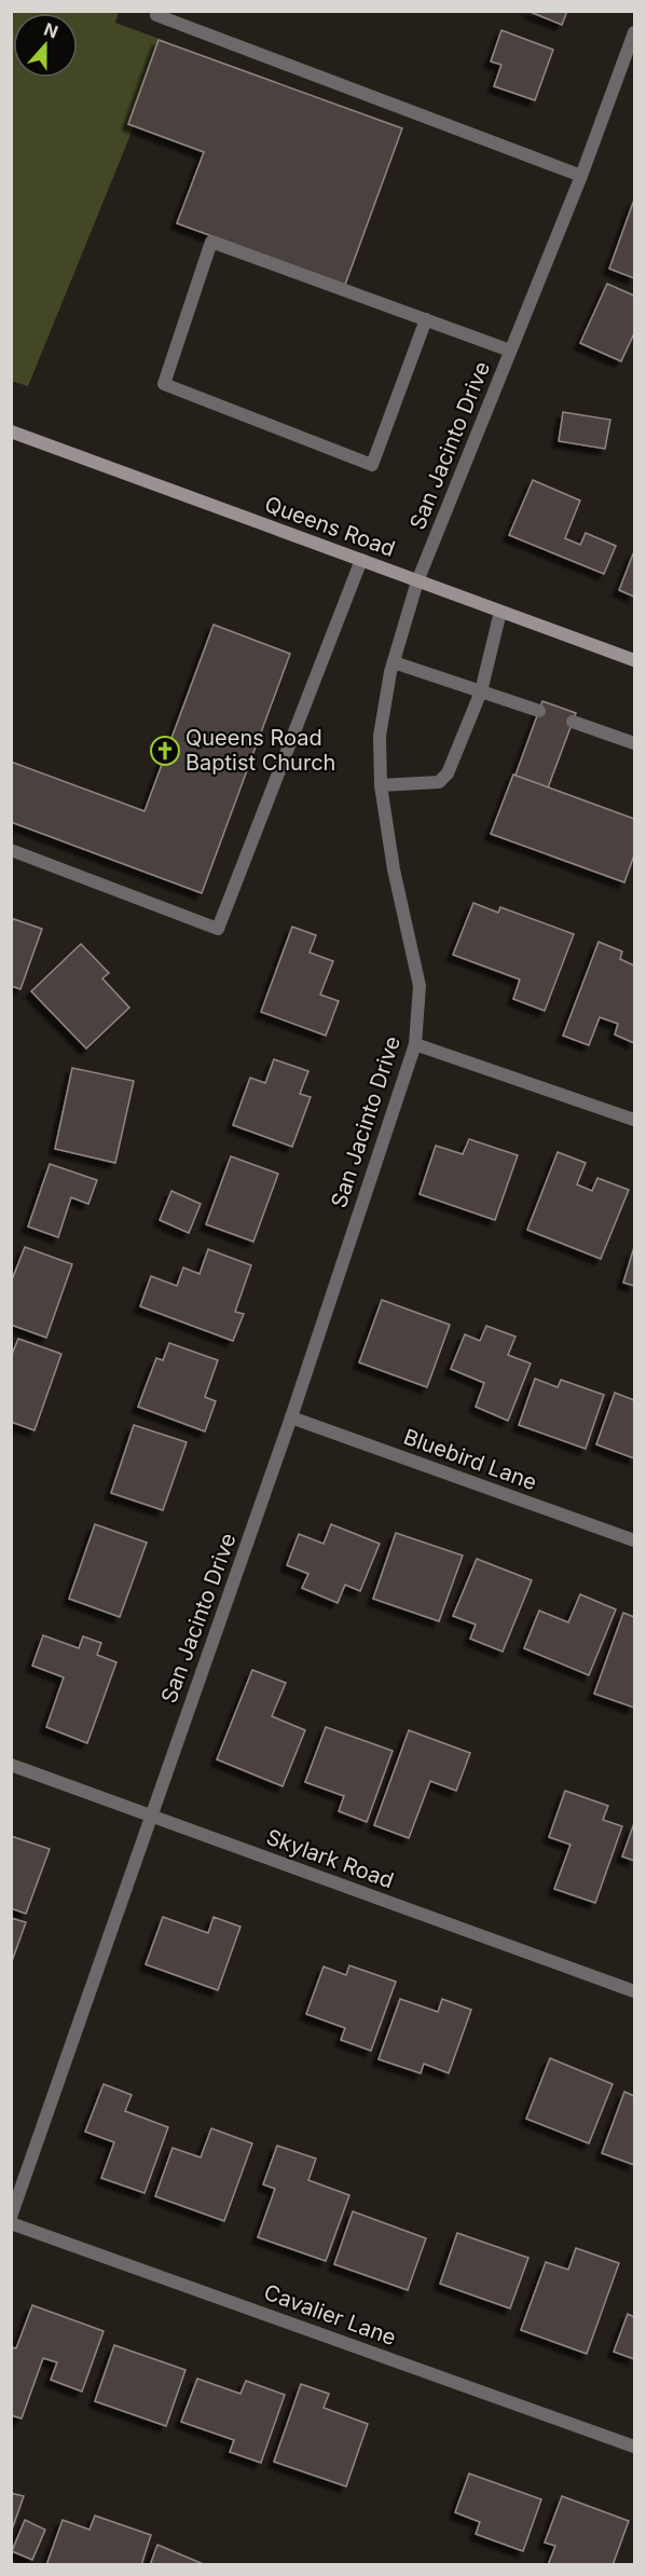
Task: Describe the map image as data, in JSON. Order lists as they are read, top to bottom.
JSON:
{
  "streets": {
    "street": [
      "San Jacinto Drive",
      "Queens Road",
      "Bluebird Lane",
      "Skylark Road",
      "Cavalier Lane"
    ]
  },
  "crossings": [
    ["San Jacinto Drive", "Queens Road"],
    ["San Jacinto Drive", "Bluebird Lane"],
    ["San Jacinto Drive", "Skylark Road"]
  ],
  "places": {
    "church": ["Queens Road Baptist Church"]
  },
  "north": "top"
}
